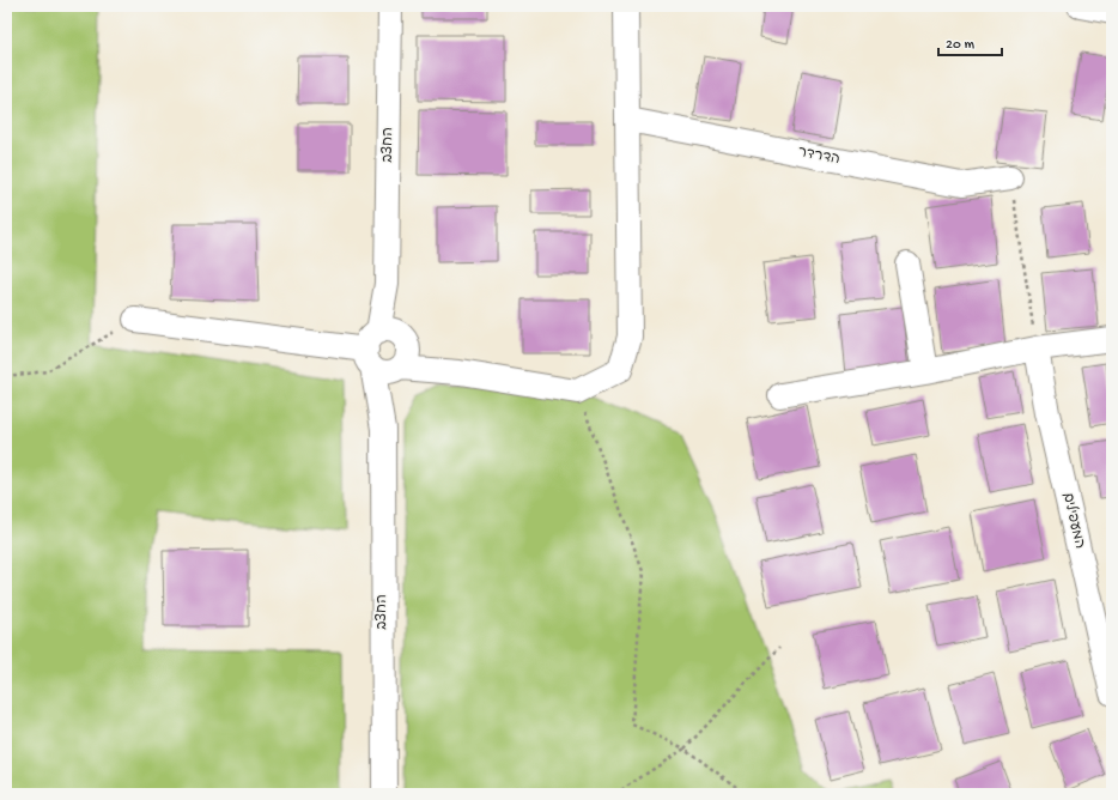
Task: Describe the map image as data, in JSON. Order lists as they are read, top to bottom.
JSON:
{
  "streets": {
    "street": ["החצב", "הדרדר", "המעפילים"]
  },
  "scale_bar": "20 m"
}
